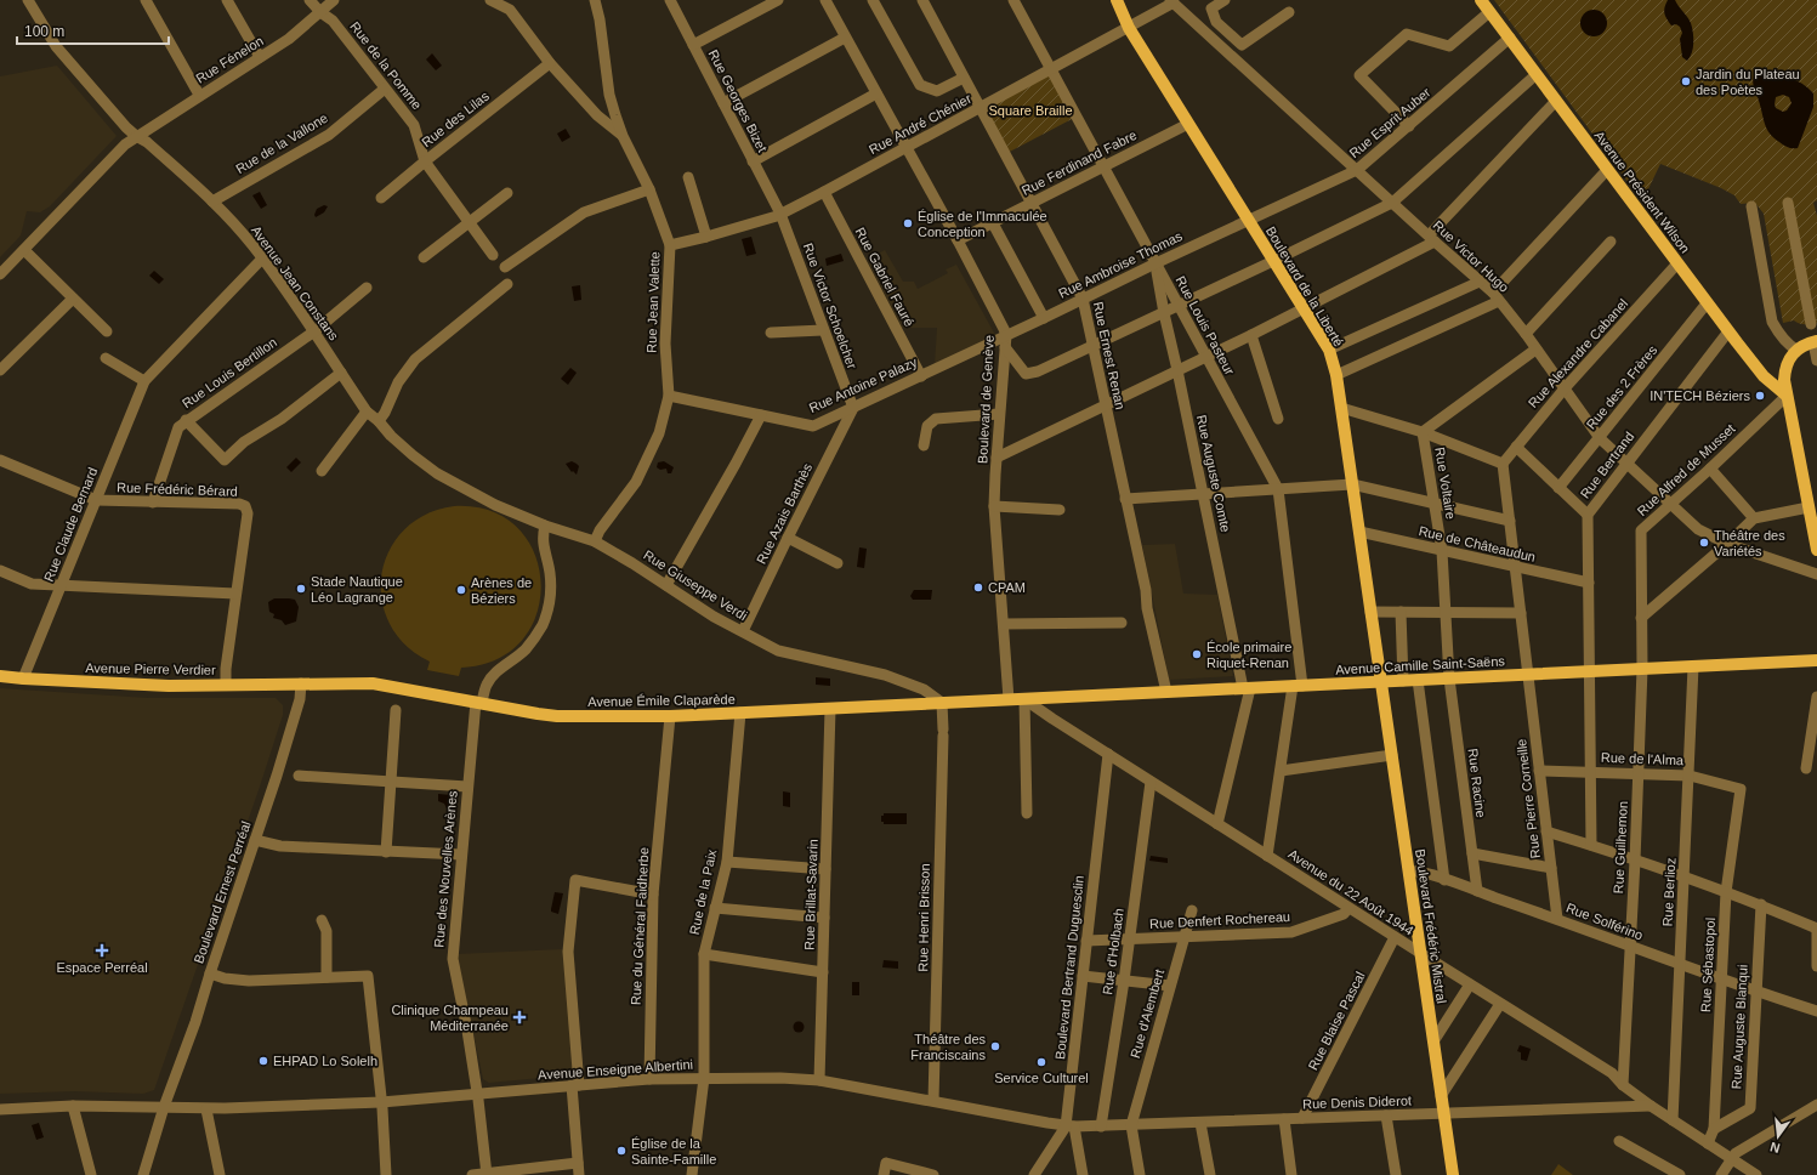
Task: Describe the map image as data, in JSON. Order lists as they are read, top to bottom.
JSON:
{
  "streets": {
    "main road": [
      "Avenue Président Wilson",
      "Boulevard de la Liberté",
      "Avenue Camille Saint-Saëns",
      "Avenue Pierre Verdier",
      "Avenue Émile Claparède",
      "Boulevard Frédéric Mistral"
    ],
    "street": [
      "Rue Fénelon",
      "Rue de la Pomme",
      "Rue Georges Bizet",
      "Rue des Lilas",
      "Rue Esprit Auber",
      "Rue André Chénier",
      "Rue de la Vallone",
      "Rue Ferdinand Fabre",
      "Rue Victor Hugo",
      "Rue Ambroise Thomas",
      "Rue Gabriel Fauré",
      "Avenue Jean Constans",
      "Rue Jean Valette",
      "Rue Victor Schoelcher",
      "Rue Louis Pasteur",
      "Rue Alexandre Cabanel",
      "Rue Ernest Renan",
      "Rue Louis Bertillon",
      "Rue Antoine Palazy",
      "Rue des 2 Frères",
      "Boulevard de Genève",
      "Rue Bertrand",
      "Rue Alfred de Musset",
      "Rue Auguste Comte",
      "Rue Voltaire",
      "Rue Frédéric Bérard",
      "Rue Azais Barthès",
      "Rue Claude Bernard",
      "Rue de Châteaudun",
      "Rue Giuseppe Verdi",
      "Rue de l'Alma",
      "Rue Racine",
      "Rue Pierre Corneille",
      "Rue Guilhemon",
      "Rue des Nouvelles Arènes",
      "Boulevard Ernest Perréal",
      "Rue de la Paix",
      "Avenue du 22 Août 1944",
      "Rue Berlioz",
      "Rue Brillat-Savarin",
      "Rue Henri Brisson",
      "Rue Denfert Rochereau",
      "Rue Solférino",
      "Rue du Général Faidherbe",
      "Rue d'Holbach",
      "Rue Sébastopol",
      "Boulevard Bertrand Duguesclin",
      "Rue d'Alembert",
      "Rue Blaise Pascal",
      "Rue Auguste Blanqui",
      "Avenue Enseigne Albertini",
      "Rue Denis Diderot"
    ]
  },
  "crossings": [
    ["Rue Fénelon", "Rue de la Pomme"],
    ["Rue Fénelon", "Avenue Jean Constans"],
    ["Rue de la Pomme", "Rue des Lilas"],
    ["Rue de la Pomme", "Rue de la Vallone"],
    ["Rue Georges Bizet", "Rue André Chénier"],
    ["Rue Georges Bizet", "Rue Victor Schoelcher"],
    ["Rue Esprit Auber", "Avenue Président Wilson"],
    ["Rue Esprit Auber", "Rue Victor Hugo"],
    ["Rue Esprit Auber", "Rue Ambroise Thomas"],
    ["Rue Esprit Auber", "Boulevard de la Liberté"],
    ["Rue André Chénier", "Rue Victor Hugo"],
    ["Rue André Chénier", "Rue Gabriel Fauré"],
    ["Rue André Chénier", "Boulevard de la Liberté"],
    ["Rue André Chénier", "Rue Jean Valette"],
    ["Rue André Chénier", "Rue Victor Schoelcher"],
    ["Rue André Chénier", "Rue Louis Pasteur"],
    ["Rue André Chénier", "Rue Ernest Renan"],
    ["Rue André Chénier", "Boulevard de Genève"],
    ["Rue de la Vallone", "Avenue Jean Constans"],
    ["Rue Ferdinand Fabre", "Boulevard de la Liberté"],
    ["Rue Ferdinand Fabre", "Rue Louis Pasteur"],
    ["Rue Ferdinand Fabre", "Rue Ernest Renan"],
    ["Rue Ferdinand Fabre", "Boulevard de Genève"],
    ["Avenue Président Wilson", "Rue Alexandre Cabanel"],
    ["Avenue Président Wilson", "Rue des 2 Frères"],
    ["Avenue Président Wilson", "Rue Bertrand"],
    ["Avenue Président Wilson", "Rue Alfred de Musset"],
    ["Rue Victor Hugo", "Rue Alexandre Cabanel"],
    ["Rue Victor Hugo", "Rue des 2 Frères"],
    ["Rue Victor Hugo", "Rue Bertrand"],
    ["Rue Victor Hugo", "Rue Alfred de Musset"],
    ["Rue Victor Hugo", "Rue Voltaire"],
    ["Rue Ambroise Thomas", "Boulevard de la Liberté"],
    ["Rue Ambroise Thomas", "Rue Louis Pasteur"],
    ["Rue Ambroise Thomas", "Rue Ernest Renan"],
    ["Rue Ambroise Thomas", "Rue Antoine Palazy"],
    ["Rue Ambroise Thomas", "Boulevard de Genève"],
    ["Rue Ambroise Thomas", "Rue Auguste Comte"],
    ["Rue Gabriel Fauré", "Rue Antoine Palazy"],
    ["Avenue Jean Constans", "Rue Louis Bertillon"],
    ["Avenue Jean Constans", "Rue Claude Bernard"],
    ["Avenue Jean Constans", "Rue Giuseppe Verdi"],
    ["Avenue Jean Constans", "Rue des Nouvelles Arènes"],
    ["Boulevard de la Liberté", "Rue de Châteaudun"],
    ["Boulevard de la Liberté", "Avenue Camille Saint-Saëns"],
    ["Boulevard de la Liberté", "Boulevard Frédéric Mistral"],
    ["Rue Jean Valette", "Rue Antoine Palazy"],
    ["Rue Jean Valette", "Rue Giuseppe Verdi"],
    ["Rue Victor Schoelcher", "Rue Antoine Palazy"],
    ["Rue Victor Schoelcher", "Rue Azais Barthès"],
    ["Rue Louis Pasteur", "Rue Auguste Comte"],
    ["Rue Louis Pasteur", "Avenue Camille Saint-Saëns"],
    ["Rue Louis Pasteur", "Avenue du 22 Août 1944"],
    ["Rue Alexandre Cabanel", "Rue Pierre Corneille"],
    ["Rue Ernest Renan", "Avenue Camille Saint-Saëns"],
    ["Rue Louis Bertillon", "Rue Frédéric Bérard"],
    ["Rue Antoine Palazy", "Boulevard de Genève"],
    ["Rue Antoine Palazy", "Rue Azais Barthès"],
    ["Boulevard de Genève", "Avenue Émile Claparède"],
    ["Rue Bertrand", "Rue de Châteaudun"],
    ["Rue Bertrand", "Avenue Camille Saint-Saëns"],
    ["Rue Bertrand", "Rue de l'Alma"],
    ["Rue Alfred de Musset", "Avenue Camille Saint-Saëns"],
    ["Rue Alfred de Musset", "Rue Guilhemon"],
    ["Rue Auguste Comte", "Avenue Camille Saint-Saëns"],
    ["Rue Voltaire", "Rue de Châteaudun"],
    ["Rue Voltaire", "Avenue Camille Saint-Saëns"],
    ["Rue Voltaire", "Rue Racine"],
    ["Rue Frédéric Bérard", "Rue Claude Bernard"],
    ["Rue Azais Barthès", "Rue Giuseppe Verdi"],
    ["Rue Claude Bernard", "Avenue Pierre Verdier"],
    ["Rue de Châteaudun", "Rue Pierre Corneille"],
    ["Rue Giuseppe Verdi", "Avenue Émile Claparède"],
    ["Rue Giuseppe Verdi", "Rue des Nouvelles Arènes"],
    ["Rue Giuseppe Verdi", "Rue Henri Brisson"],
    ["Avenue Camille Saint-Saëns", "Avenue Émile Claparède"],
    ["Avenue Camille Saint-Saëns", "Rue Racine"],
    ["Avenue Camille Saint-Saëns", "Rue Pierre Corneille"],
    ["Avenue Camille Saint-Saëns", "Rue Guilhemon"],
    ["Avenue Camille Saint-Saëns", "Avenue du 22 Août 1944"],
    ["Avenue Camille Saint-Saëns", "Rue Berlioz"],
    ["Avenue Camille Saint-Saëns", "Boulevard Frédéric Mistral"],
    ["Avenue Pierre Verdier", "Avenue Émile Claparède"],
    ["Avenue Pierre Verdier", "Boulevard Ernest Perréal"],
    ["Avenue Émile Claparède", "Rue des Nouvelles Arènes"],
    ["Avenue Émile Claparède", "Boulevard Ernest Perréal"],
    ["Avenue Émile Claparède", "Rue de la Paix"],
    ["Avenue Émile Claparède", "Avenue du 22 Août 1944"],
    ["Avenue Émile Claparède", "Rue Brillat-Savarin"],
    ["Avenue Émile Claparède", "Rue Henri Brisson"],
    ["Avenue Émile Claparède", "Rue du Général Faidherbe"],
    ["Rue de l'Alma", "Rue Pierre Corneille"],
    ["Rue de l'Alma", "Rue Guilhemon"],
    ["Rue de l'Alma", "Rue Berlioz"],
    ["Rue de l'Alma", "Rue Sébastopol"],
    ["Rue Racine", "Rue Solférino"],
    ["Rue Pierre Corneille", "Rue Solférino"],
    ["Rue Guilhemon", "Avenue du 22 Août 1944"],
    ["Rue Guilhemon", "Rue Solférino"],
    ["Rue des Nouvelles Arènes", "Avenue Enseigne Albertini"],
    ["Boulevard Ernest Perréal", "Avenue Enseigne Albertini"],
    ["Rue de la Paix", "Avenue Enseigne Albertini"],
    ["Avenue du 22 Août 1944", "Rue Berlioz"],
    ["Avenue du 22 Août 1944", "Rue Denfert Rochereau"],
    ["Avenue du 22 Août 1944", "Boulevard Frédéric Mistral"],
    ["Avenue du 22 Août 1944", "Rue d'Holbach"],
    ["Avenue du 22 Août 1944", "Rue Sébastopol"],
    ["Avenue du 22 Août 1944", "Boulevard Bertrand Duguesclin"],
    ["Avenue du 22 Août 1944", "Rue Blaise Pascal"],
    ["Avenue du 22 Août 1944", "Rue Denis Diderot"],
    ["Rue Berlioz", "Rue Solférino"],
    ["Rue Brillat-Savarin", "Avenue Enseigne Albertini"],
    ["Rue Henri Brisson", "Avenue Enseigne Albertini"],
    ["Rue Denfert Rochereau", "Rue d'Holbach"],
    ["Rue Denfert Rochereau", "Boulevard Bertrand Duguesclin"],
    ["Rue Denfert Rochereau", "Rue d'Alembert"],
    ["Rue Solférino", "Boulevard Frédéric Mistral"],
    ["Rue Solférino", "Rue Sébastopol"],
    ["Rue Solférino", "Rue Auguste Blanqui"],
    ["Rue du Général Faidherbe", "Avenue Enseigne Albertini"],
    ["Boulevard Frédéric Mistral", "Rue Denis Diderot"],
    ["Rue d'Holbach", "Rue Denis Diderot"],
    ["Rue Sébastopol", "Rue Auguste Blanqui"],
    ["Boulevard Bertrand Duguesclin", "Avenue Enseigne Albertini"],
    ["Boulevard Bertrand Duguesclin", "Rue Denis Diderot"],
    ["Rue d'Alembert", "Rue Denis Diderot"],
    ["Rue Blaise Pascal", "Rue Denis Diderot"],
    ["Avenue Enseigne Albertini", "Rue Denis Diderot"]
  ],
  "parks": ["Square Braille"],
  "places": {
    "other": [
      "Jardin du Plateau des Poètes",
      "Église de l'Immaculée Conception",
      "IN'TECH Béziers",
      "Théâtre des Variétés",
      "CPAM",
      "Stade Nautique Léo Lagrange",
      "Arènes de Béziers",
      "École primaire Riquet-Renan",
      "Théâtre des Franciscains",
      "EHPAD Lo Solelh",
      "Service Culturel",
      "Église de la Sainte-Famille"
    ],
    "health": ["Espace Perréal", "Clinique Champeau Méditerranée"]
  },
  "scale_bar": "100 m",
  "north": "bottom"
}
